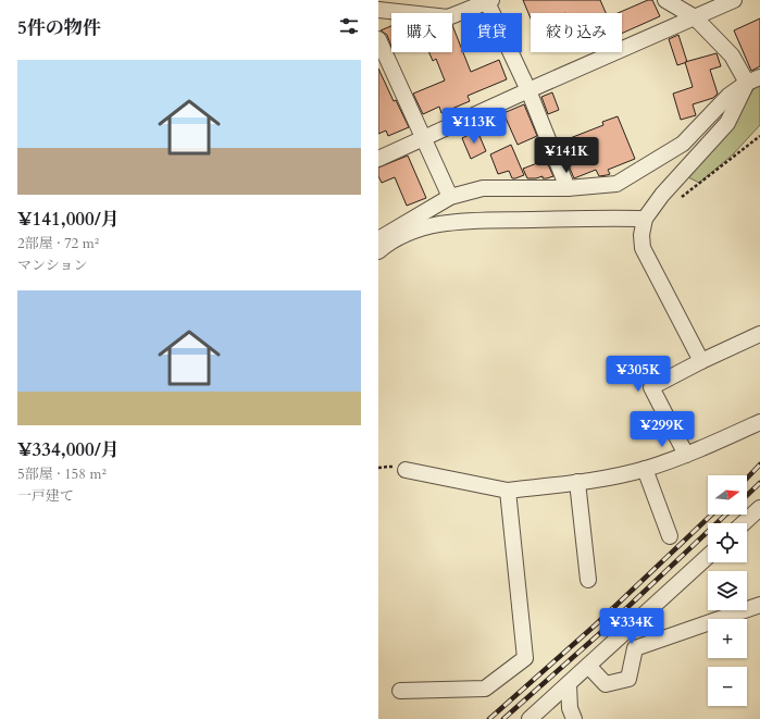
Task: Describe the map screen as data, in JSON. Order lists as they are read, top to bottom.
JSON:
{
  "north": "right",
  "page": {
    "heading": "5件の物件",
    "chip": ["購入", "賃貸", "絞り込み"],
    "list": [
      {
        "name": "¥141,000/月",
        "note": "2部屋 · 72 m² · マンション"
      },
      {
        "name": "¥334,000/月",
        "note": "5部屋 · 158 m² · 一戸建て"
      }
    ],
    "price": [
      "¥113K",
      "¥141K",
      "¥305K",
      "¥299K",
      "¥334K"
    ],
    "map_buttons": ["+", "−"]
  }
}
